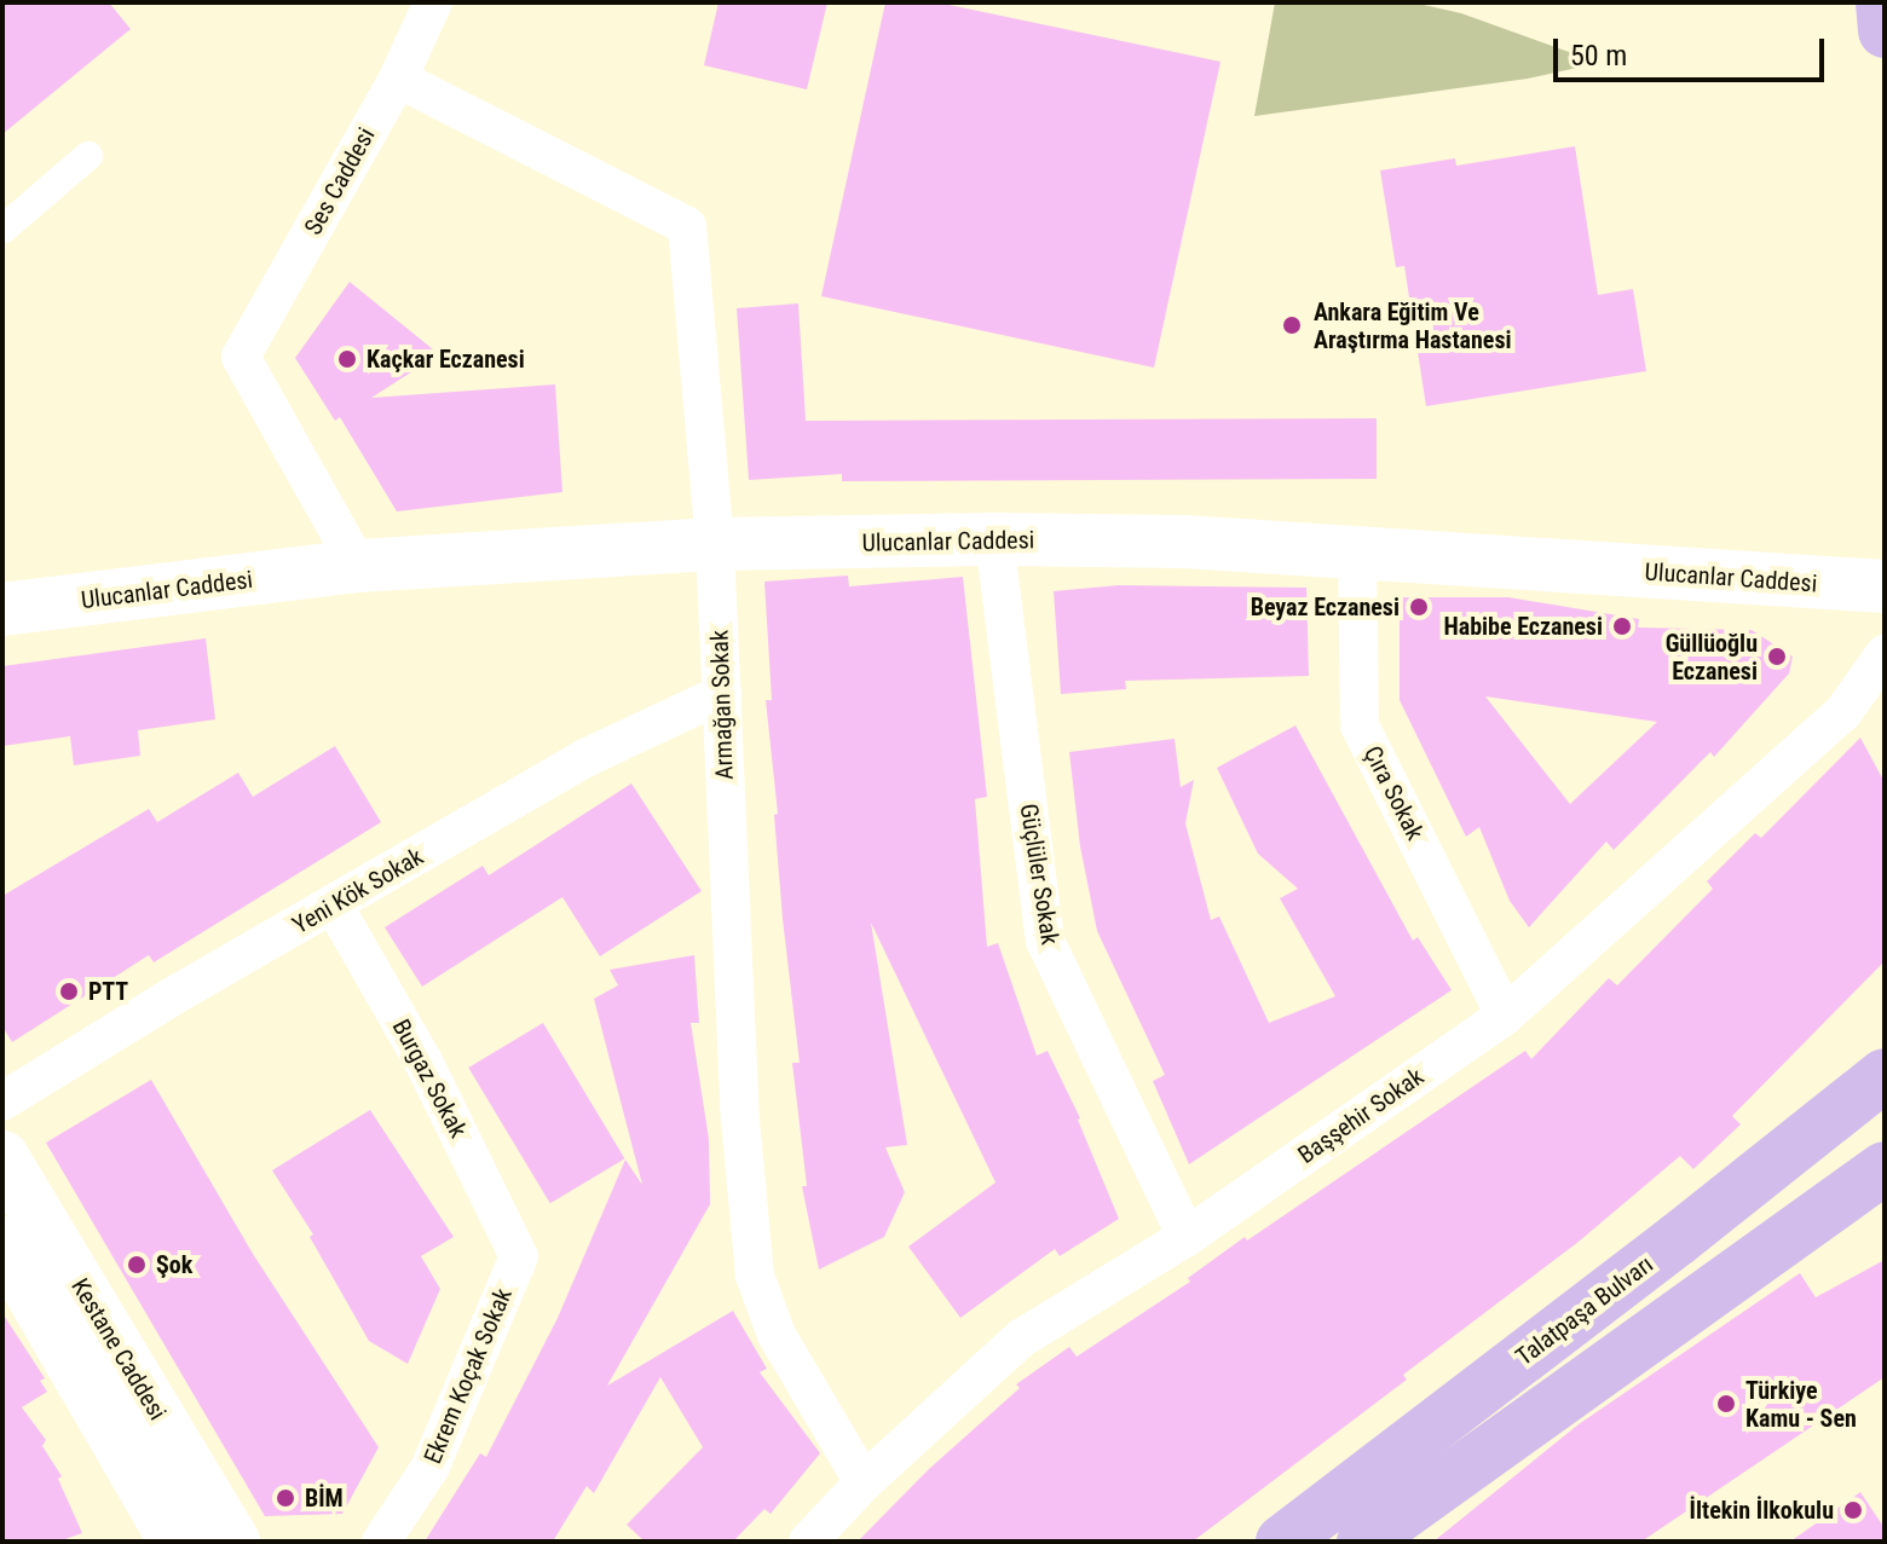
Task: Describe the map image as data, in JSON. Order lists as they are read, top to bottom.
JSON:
{
  "streets": {
    "main road": ["Ulucanlar Caddesi", "Talatpaşa Bulvarı", "Kestane Caddesi"],
    "street": [
      "Ses Caddesi",
      "Armağan Sokak",
      "Çıra Sokak",
      "Güçlüler Sokak",
      "Yeni Kök Sokak",
      "Burgaz Sokak",
      "Başşehir Sokak",
      "Ekrem Koçak Sokak"
    ]
  },
  "crossings": [
    ["Ses Caddesi", "Ulucanlar Caddesi"],
    ["Ses Caddesi", "Armağan Sokak"],
    ["Ulucanlar Caddesi", "Armağan Sokak"],
    ["Ulucanlar Caddesi", "Çıra Sokak"],
    ["Ulucanlar Caddesi", "Güçlüler Sokak"],
    ["Armağan Sokak", "Yeni Kök Sokak"],
    ["Armağan Sokak", "Başşehir Sokak"],
    ["Çıra Sokak", "Başşehir Sokak"],
    ["Güçlüler Sokak", "Başşehir Sokak"],
    ["Yeni Kök Sokak", "Burgaz Sokak"],
    ["Burgaz Sokak", "Ekrem Koçak Sokak"]
  ],
  "places": [
    "Ankara Eğitim Ve Araştırma Hastanesi",
    "Kaçkar Eczanesi",
    "Beyaz Eczanesi",
    "Habibe Eczanesi",
    "Güllüoğlu Eczanesi",
    "PTT",
    "Şok",
    "Türkiye Kamu - Sen",
    "BİM",
    "İltekin İlkokulu"
  ],
  "scale_bar": "50 m"
}
